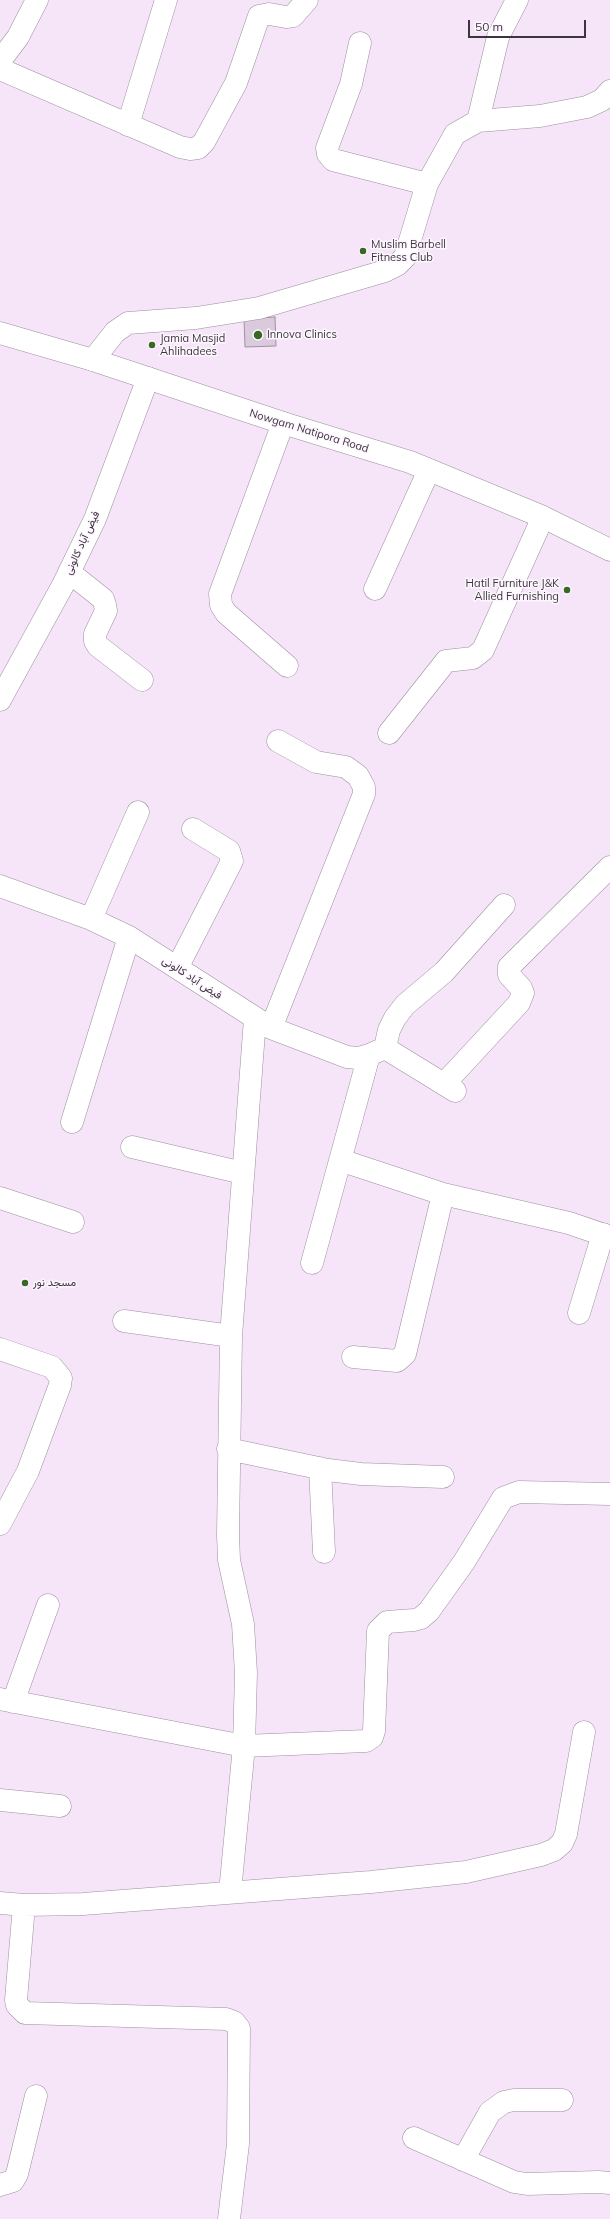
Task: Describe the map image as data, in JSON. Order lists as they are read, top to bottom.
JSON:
{
  "streets": {
    "street": ["Nowgam Natipora Road", "فیض آباد کالونی"]
  },
  "crossings": [
    ["Nowgam Natipora Road", "فیض آباد کالونی"]
  ],
  "places": [
    "Muslim Barbell Fitness Club",
    "Innova Clinics",
    "Jamia Masjid Ahlihadees",
    "Hatil Furniture J&K Allied Furnishing",
    "مسجد نور"
  ],
  "scale_bar": "50 m"
}
